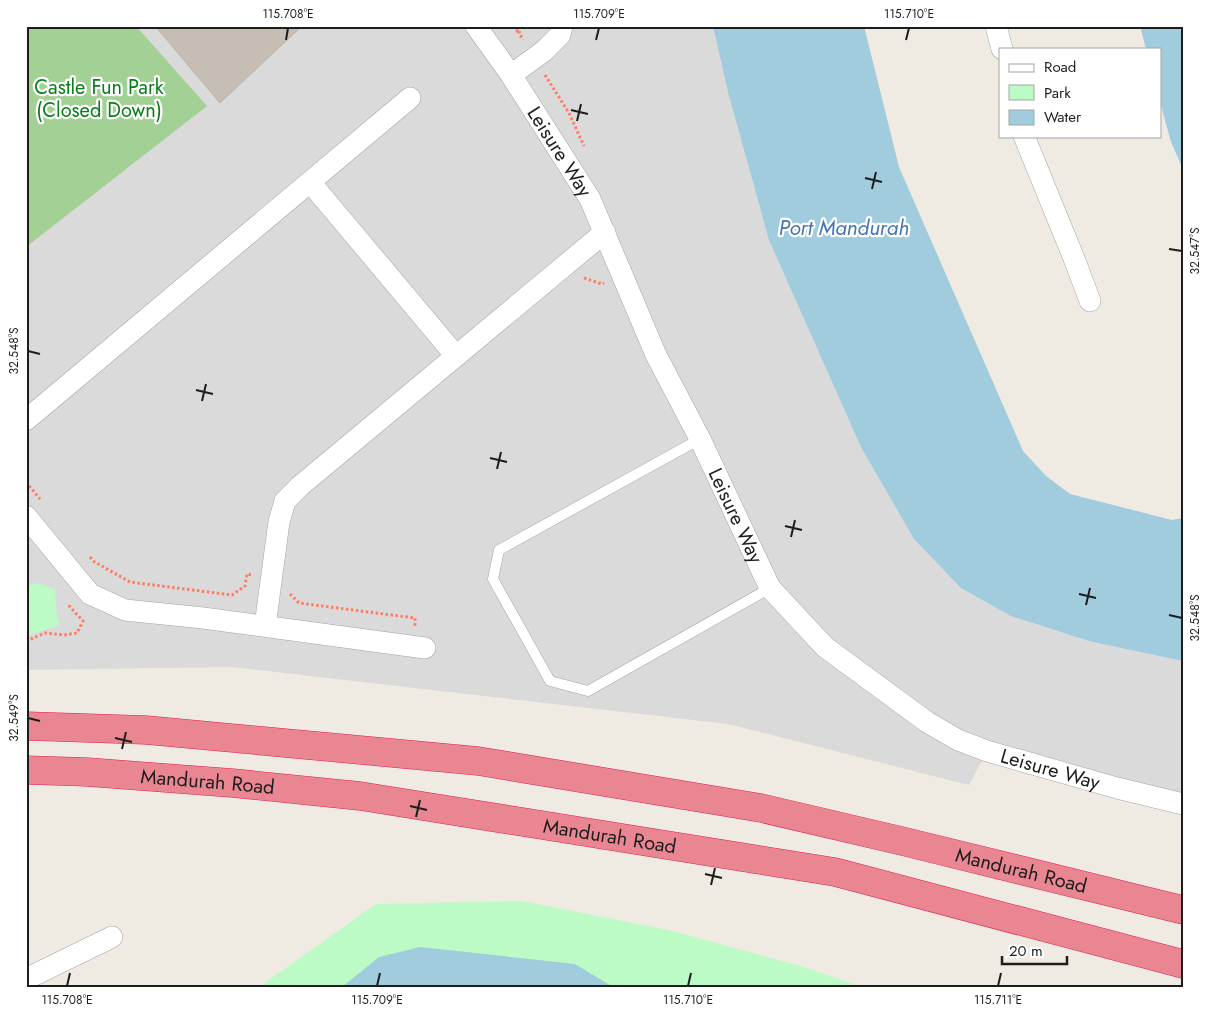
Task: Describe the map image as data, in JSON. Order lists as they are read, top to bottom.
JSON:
{
  "streets": {
    "highway": ["Mandurah Road"],
    "street": ["Leisure Way"]
  },
  "water": ["Port Mandurah"],
  "parks": ["Castle Fun Park (Closed Down)"],
  "legend": ["Road", "Park", "Water"],
  "scale_bar": "20 m",
  "coordinates": [
    "115.708°E",
    "115.709°E",
    "115.710°E",
    "32.547°S",
    "32.548°S",
    "32.549°S",
    "115.711°E"
  ]
}
